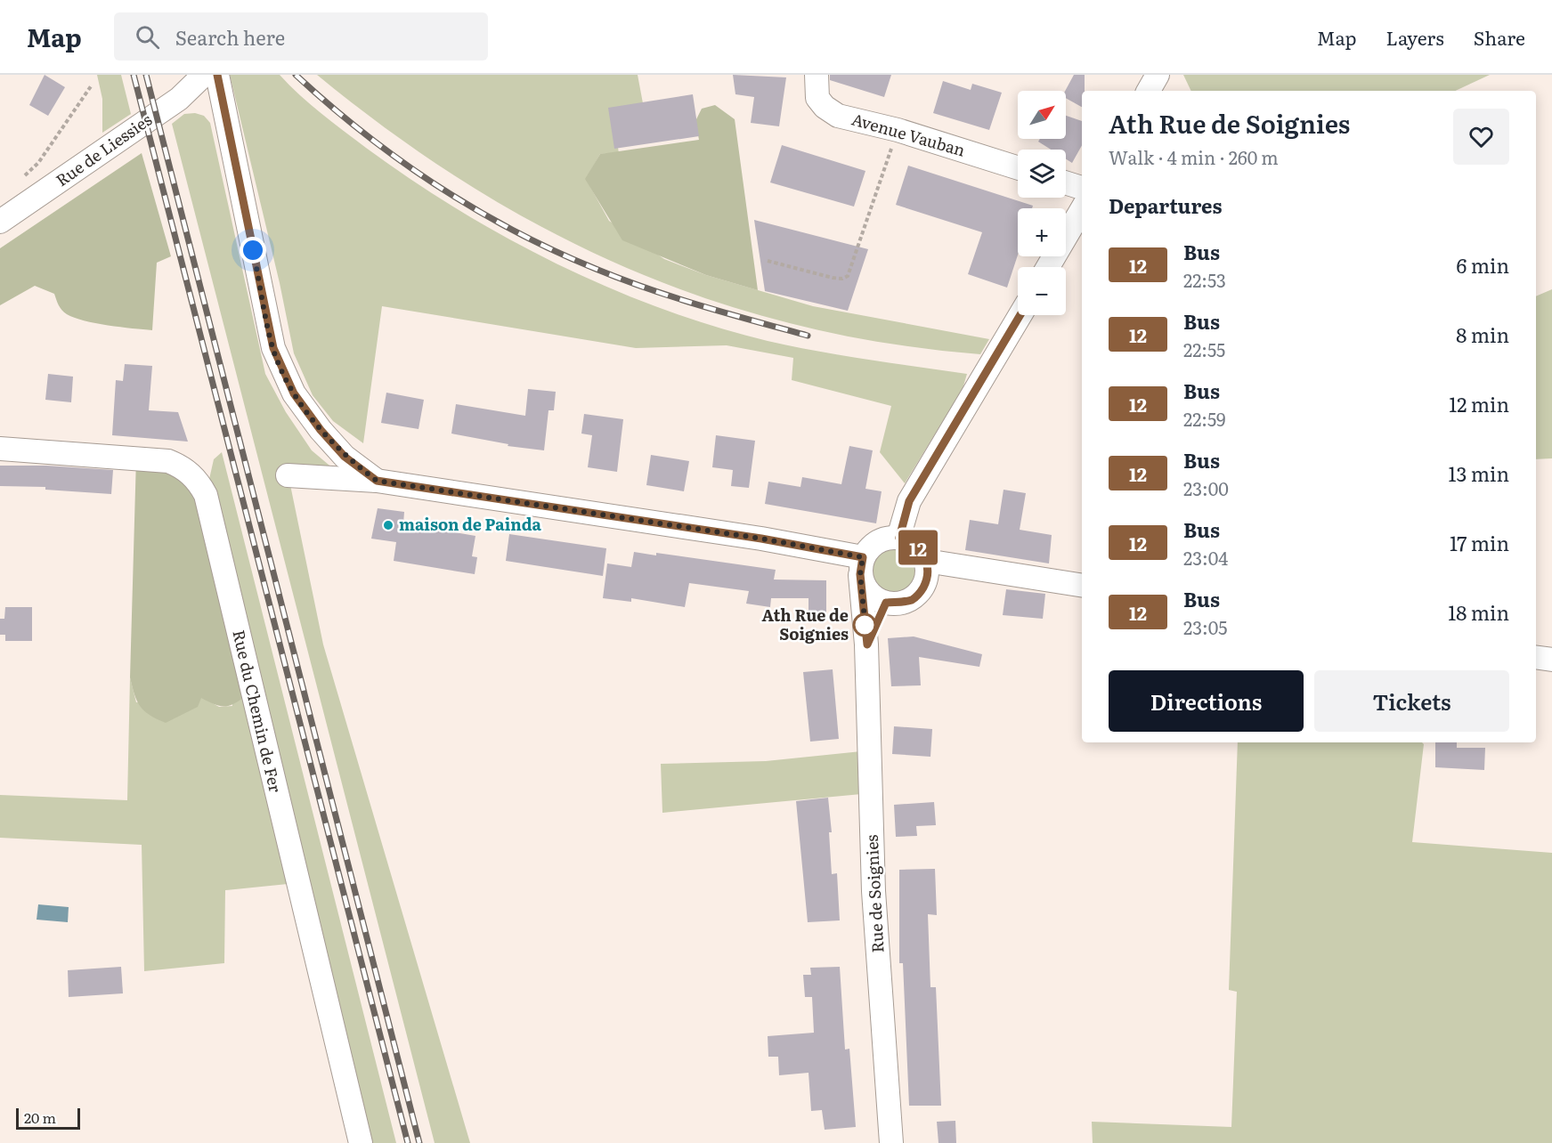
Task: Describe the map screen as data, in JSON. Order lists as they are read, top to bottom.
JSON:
{
  "streets": {
    "street": [
      "Avenue Vauban",
      "Rue de Liessies",
      "Rue du Chemin de Fer",
      "Rue de Soignies"
    ]
  },
  "places": ["maison de Painda", "Ath Rue de Soignies"],
  "lines": ["bus line 12"],
  "scale_bar": "20 m",
  "north": "top right",
  "page": {
    "header": "Map",
    "search": "Search here",
    "nav": ["Map", "Layers", "Share"],
    "on_map": "12",
    "map_buttons": ["+", "−"],
    "heading": [
      ["Ath Rue de Soignies", "Walk · 4 min · 260 m"],
      "Departures"
    ],
    "list": [
      {
        "mark": "12",
        "name": "Bus",
        "note": "22:53",
        "value": "6 min"
      },
      {
        "mark": "12",
        "name": "Bus",
        "note": "22:55",
        "value": "8 min"
      },
      {
        "mark": "12",
        "name": "Bus",
        "note": "22:59",
        "value": "12 min"
      },
      {
        "mark": "12",
        "name": "Bus",
        "note": "23:00",
        "value": "13 min"
      },
      {
        "mark": "12",
        "name": "Bus",
        "note": "23:04",
        "value": "17 min"
      },
      {
        "mark": "12",
        "name": "Bus",
        "note": "23:05",
        "value": "18 min"
      }
    ],
    "buttons": ["Directions", "Tickets"],
    "scale": "20 m"
  }
}
